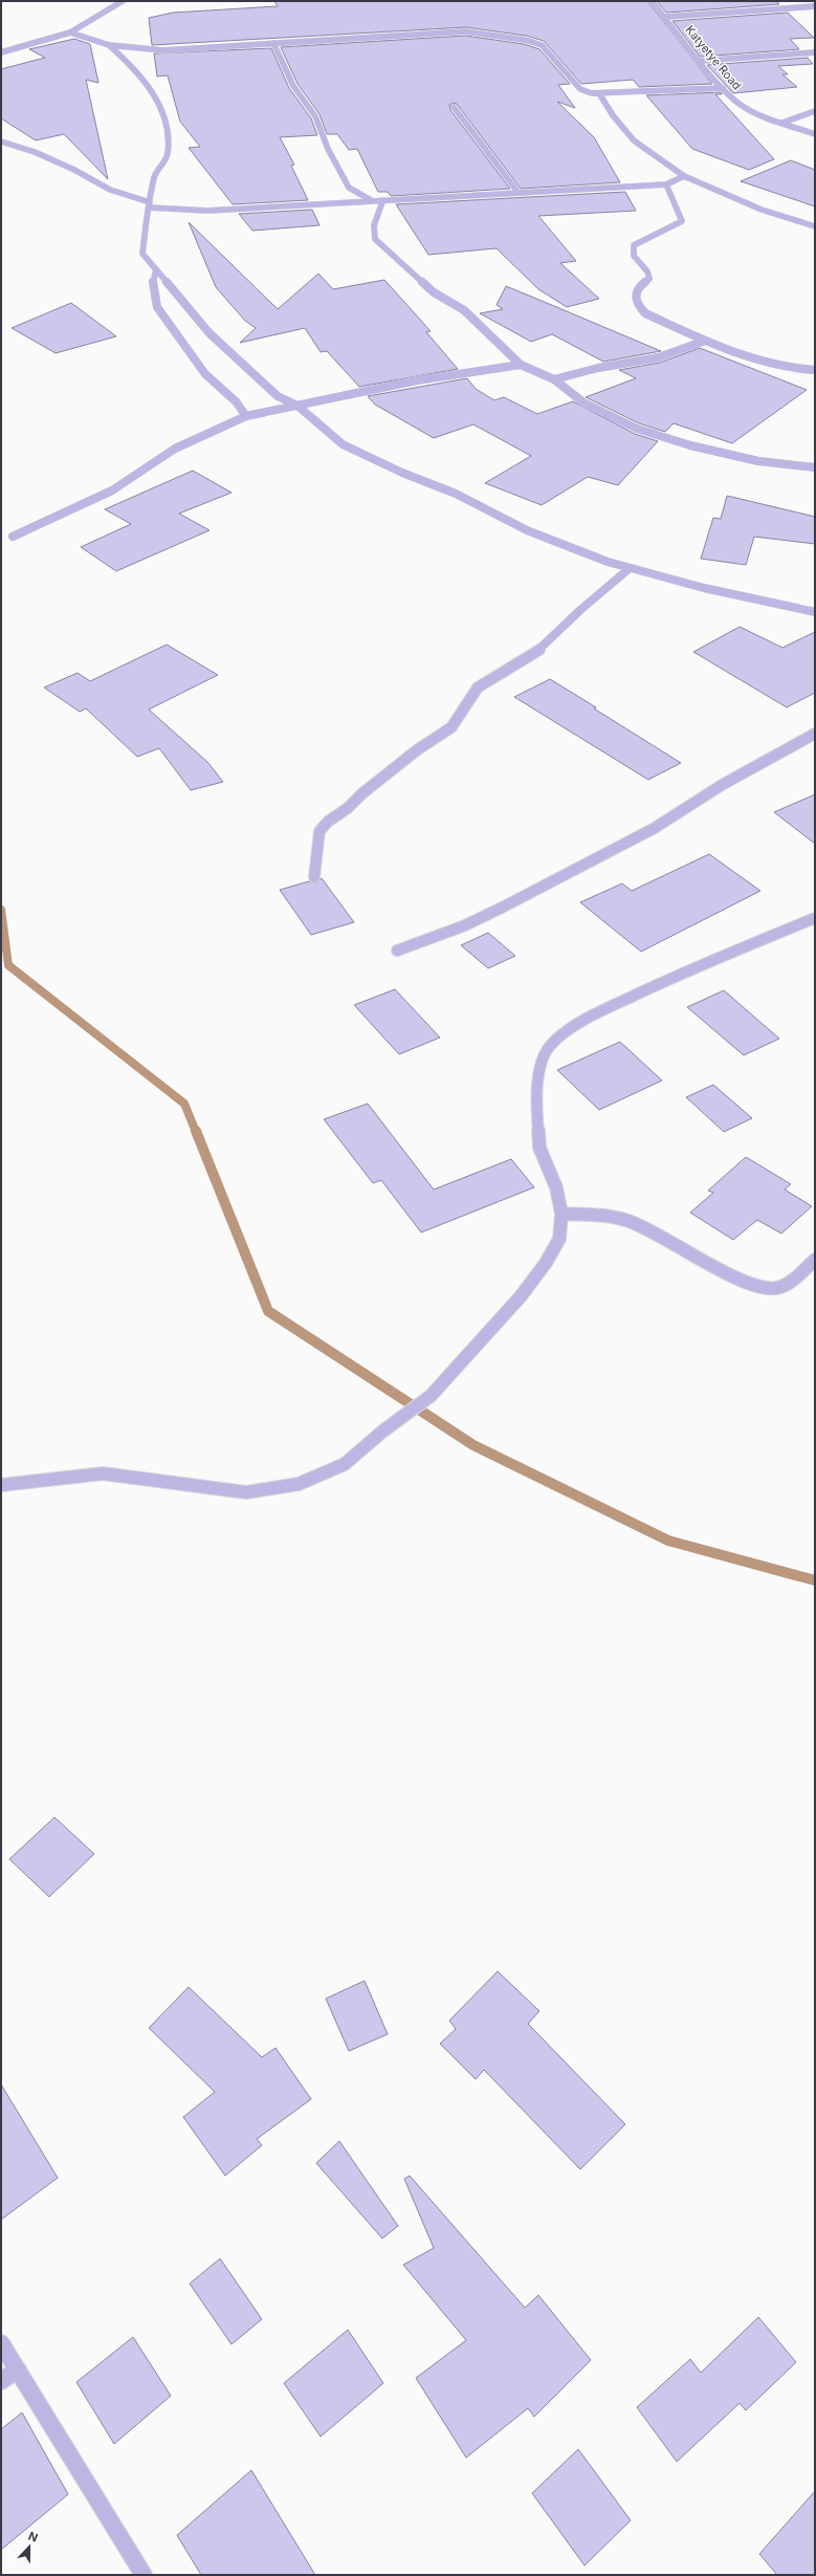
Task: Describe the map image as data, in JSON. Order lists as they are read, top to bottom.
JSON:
{
  "streets": {
    "street": ["Katyetye Road"]
  },
  "north": "top"
}
